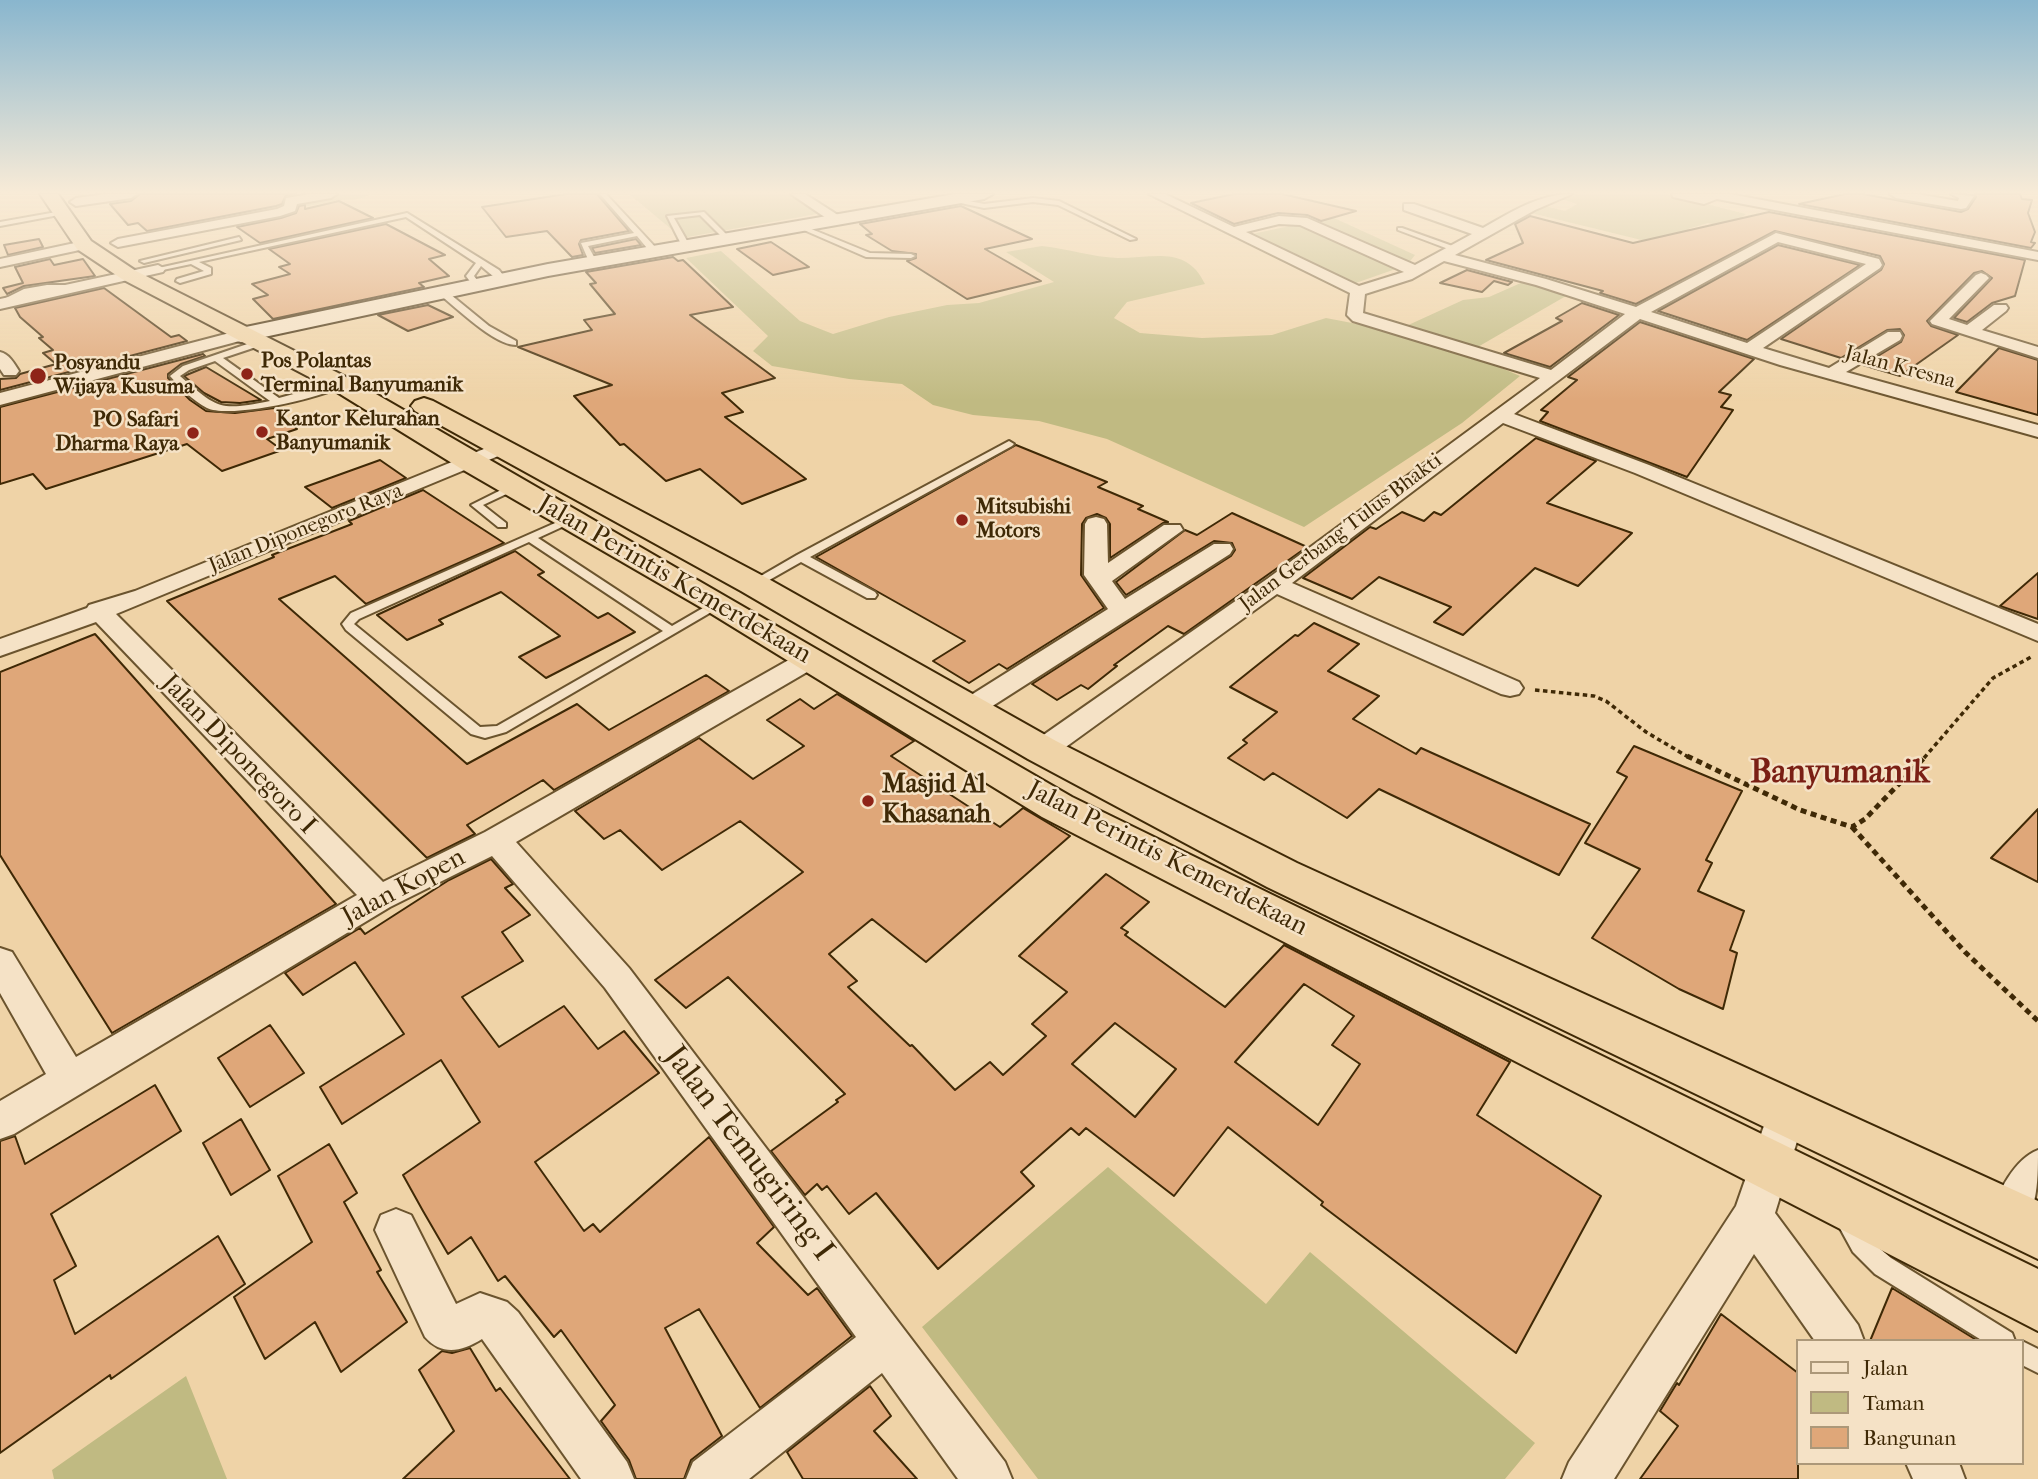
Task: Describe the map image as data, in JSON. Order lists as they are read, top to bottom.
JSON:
{
  "streets": {
    "highway": ["Jalan Perintis Kemerdekaan"],
    "street": [
      "Jalan Kresna",
      "Jalan Diponegoro Raya",
      "Jalan Gerbang Tulus Bhakti",
      "Jalan Diponegoro I",
      "Jalan Kopen",
      "Jalan Temugiring I"
    ]
  },
  "crossings": [
    ["Jalan Kresna", "Jalan Gerbang Tulus Bhakti"],
    ["Jalan Diponegoro Raya", "Jalan Perintis Kemerdekaan"],
    ["Jalan Diponegoro Raya", "Jalan Diponegoro I"],
    ["Jalan Gerbang Tulus Bhakti", "Jalan Perintis Kemerdekaan"],
    ["Jalan Perintis Kemerdekaan", "Jalan Kopen"],
    ["Jalan Diponegoro I", "Jalan Kopen"],
    ["Jalan Kopen", "Jalan Temugiring I"]
  ],
  "districts": ["Banyumanik"],
  "places": [
    "Pos Polantas Terminal Banyumanik",
    "Posyandu Wijaya Kusuma",
    "Kantor Kelurahan Banyumanik",
    "PO Safari Dharma Raya",
    "Mitsubishi Motors",
    "Masjid Al Khasanah"
  ],
  "legend": ["Jalan", "Taman", "Bangunan"]
}
